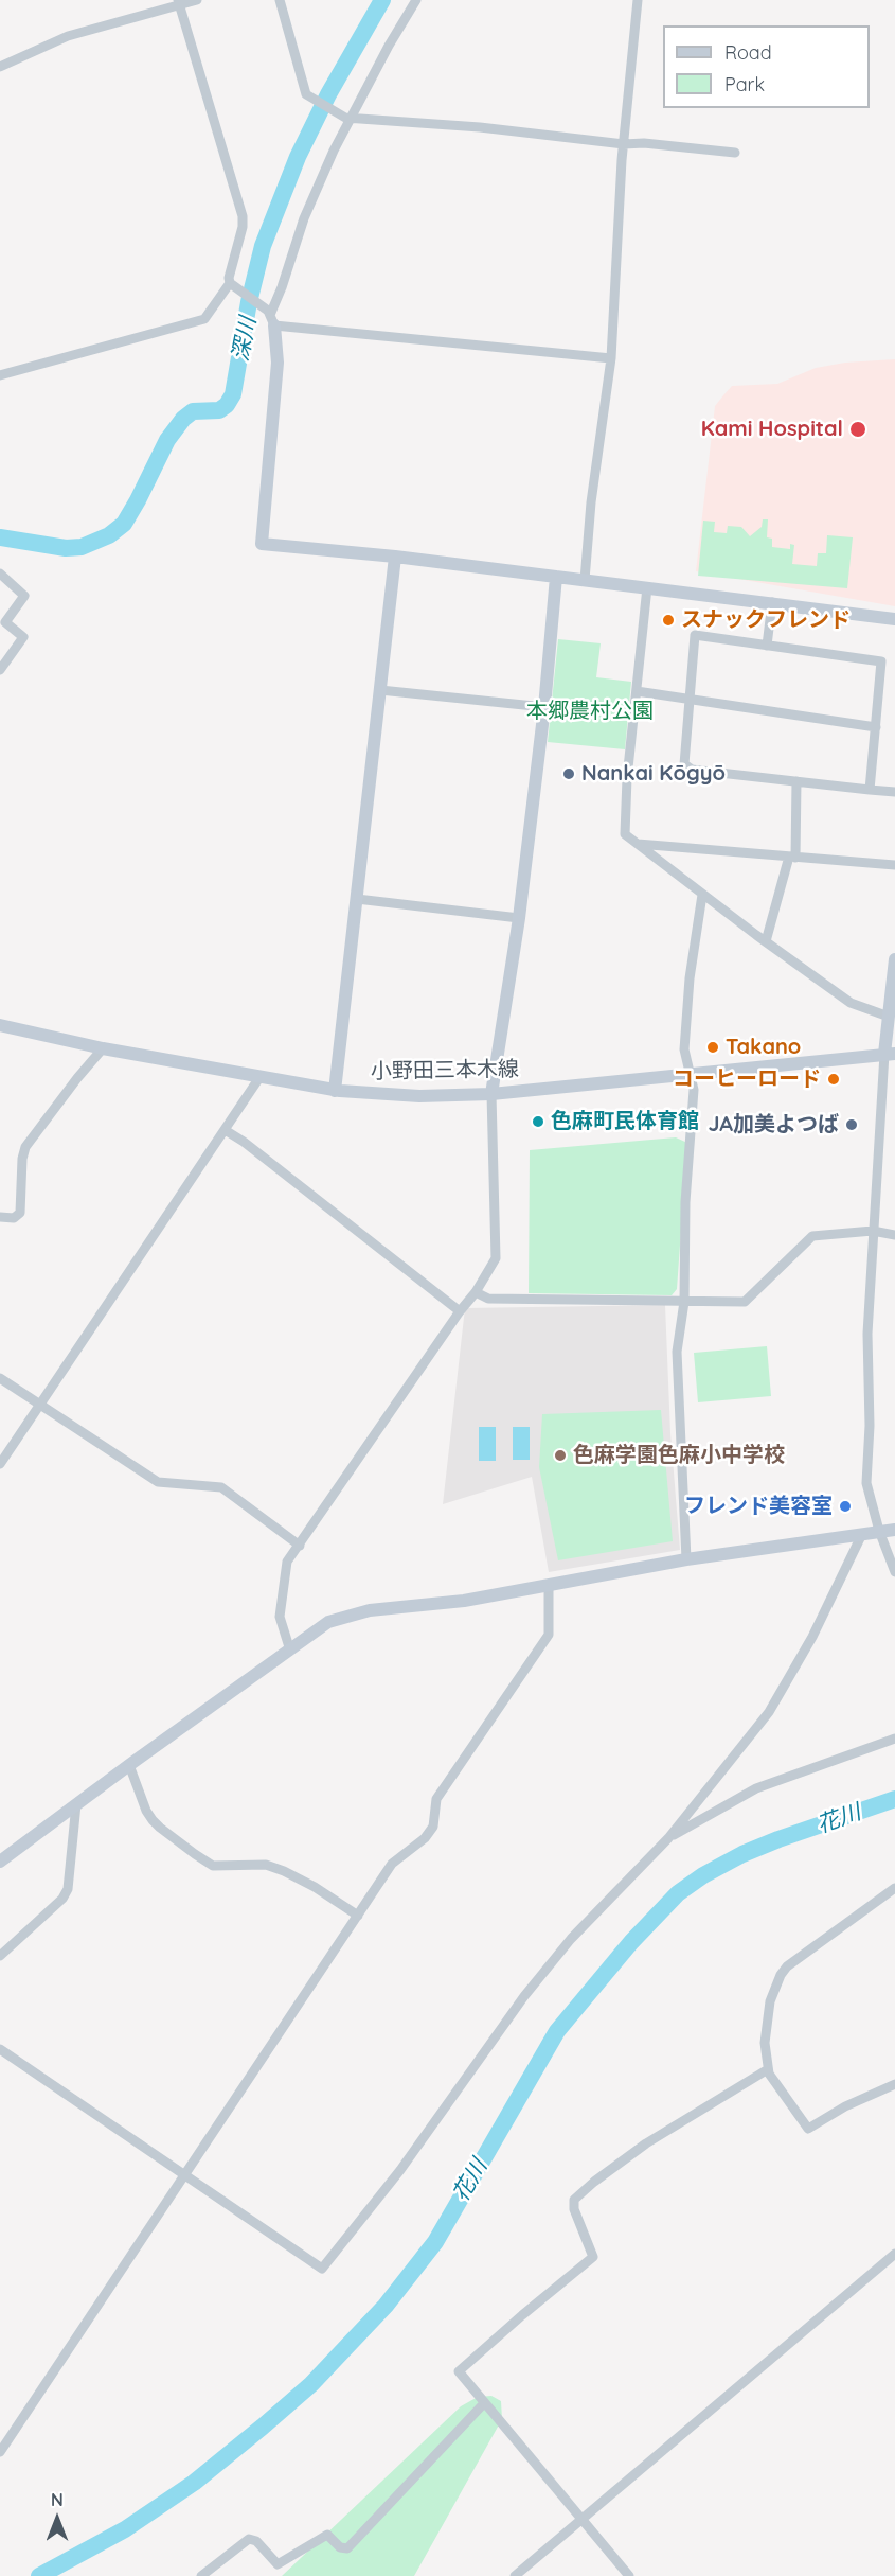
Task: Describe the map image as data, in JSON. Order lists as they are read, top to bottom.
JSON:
{
  "streets": {
    "street": ["小野田三本木線"]
  },
  "water": ["深川", "花川"],
  "parks": ["本郷農村公園"],
  "places": [
    "Kami Hospital",
    "スナックフレンド",
    "Nankai Kōgyō",
    "Takano",
    "コーヒーロード",
    "色麻町民体育館",
    "JA加美よつば",
    "色麻学園色麻小中学校",
    "フレンド美容室"
  ],
  "legend": ["Road", "Park"],
  "north": "top"
}
